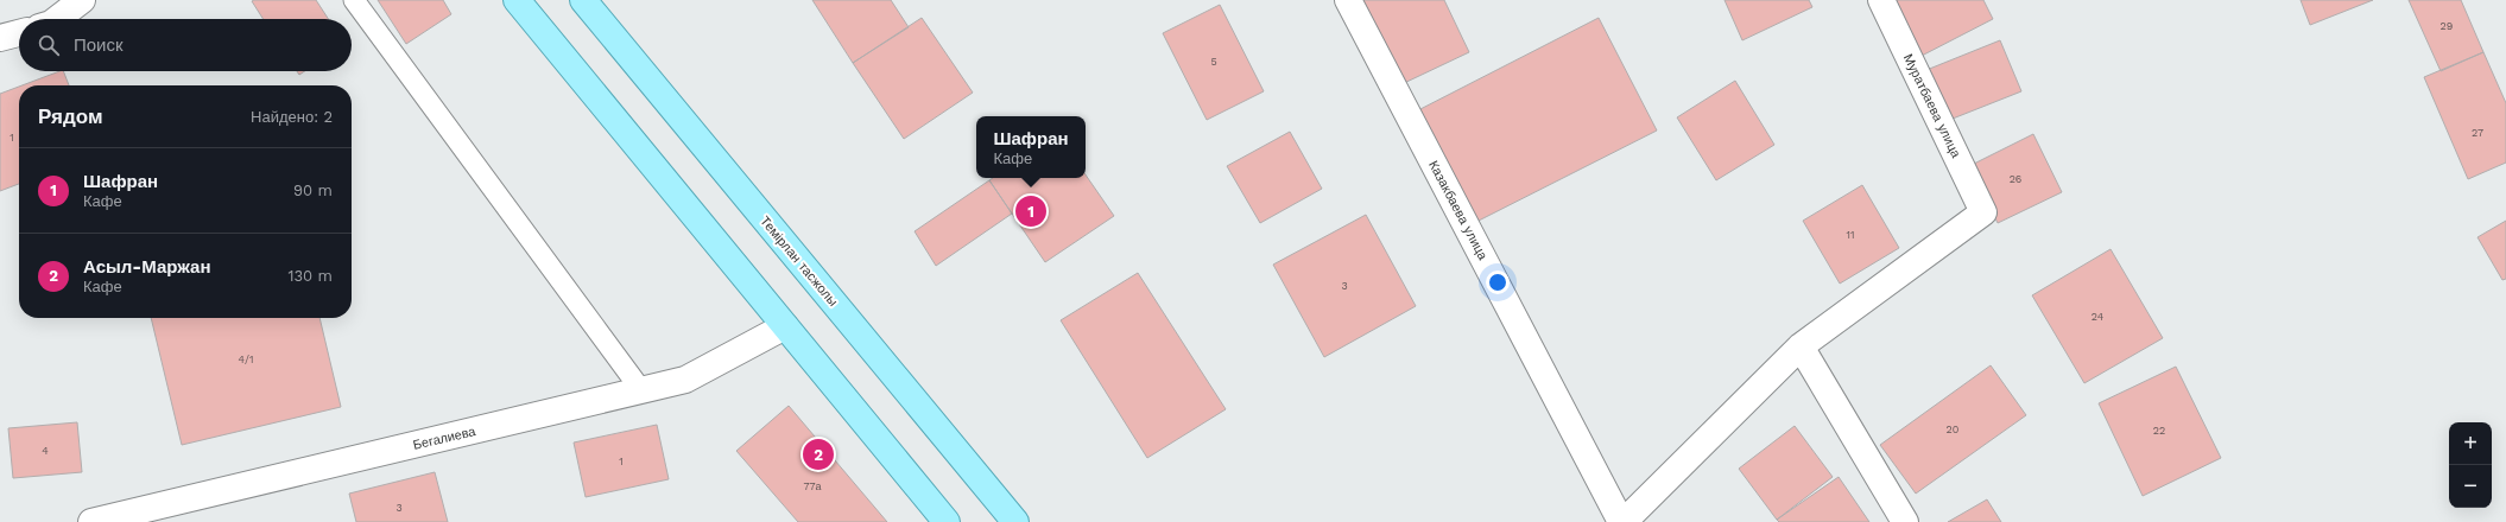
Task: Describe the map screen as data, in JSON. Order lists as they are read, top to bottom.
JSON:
{
  "streets": {
    "main road": ["Темірлан тасжолы"],
    "street": ["Муратбаева улица", "Казакбаева улица", "Бегалиева"]
  },
  "house_numbers": [
    "29",
    "5",
    "27",
    "1",
    "26",
    "11",
    "3",
    "24",
    "4/1",
    "20",
    "22",
    "4",
    "1",
    "77а",
    "3"
  ],
  "page": {
    "search": "Поиск",
    "heading": ["Рядом", "Найдено: 2"],
    "popup": ["Шафран", "Кафе"],
    "list": [
      {
        "mark": "1",
        "name": "Шафран",
        "note": "Кафе",
        "value": "90 m"
      },
      {
        "mark": "2",
        "name": "Асыл-Маржан",
        "note": "Кафе",
        "value": "130 m"
      }
    ],
    "pins": ["1", "2"],
    "map_buttons": ["+", "−"]
  }
}
